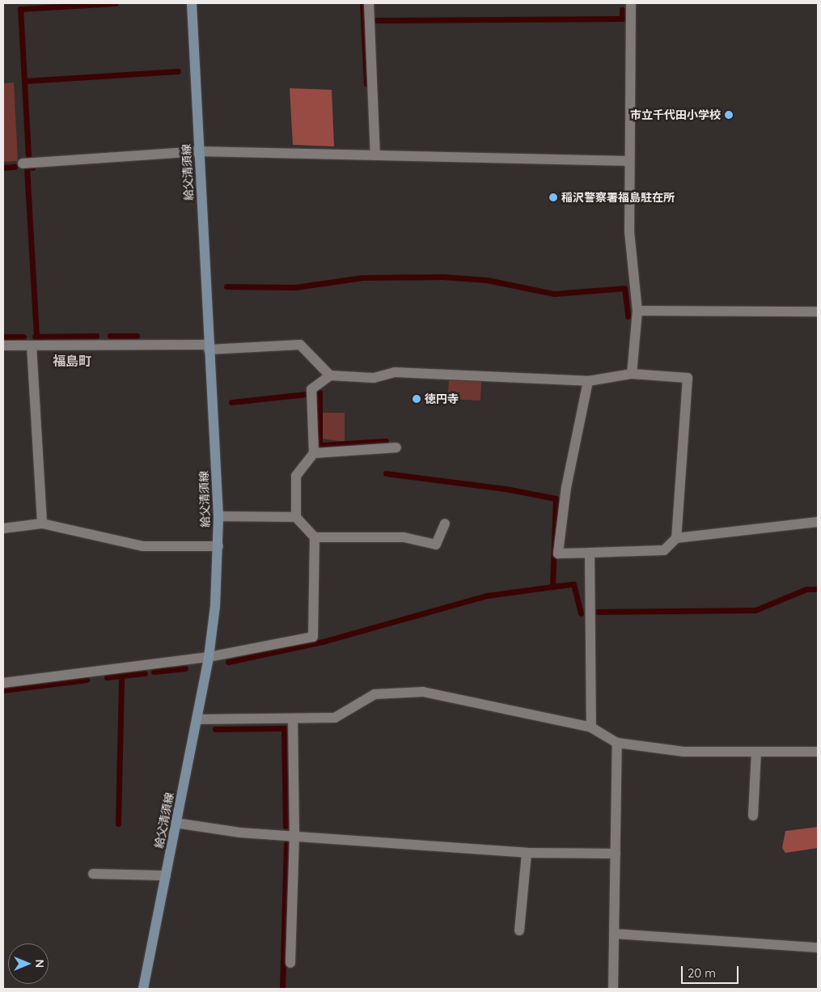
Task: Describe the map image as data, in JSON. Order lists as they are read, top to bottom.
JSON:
{
  "streets": {
    "main road": ["給父清須線"]
  },
  "districts": ["福島町"],
  "places": ["市立千代田小学校", "稲沢警察署福島駐在所", "徳円寺"],
  "scale_bar": "20 m",
  "north": "right"
}
